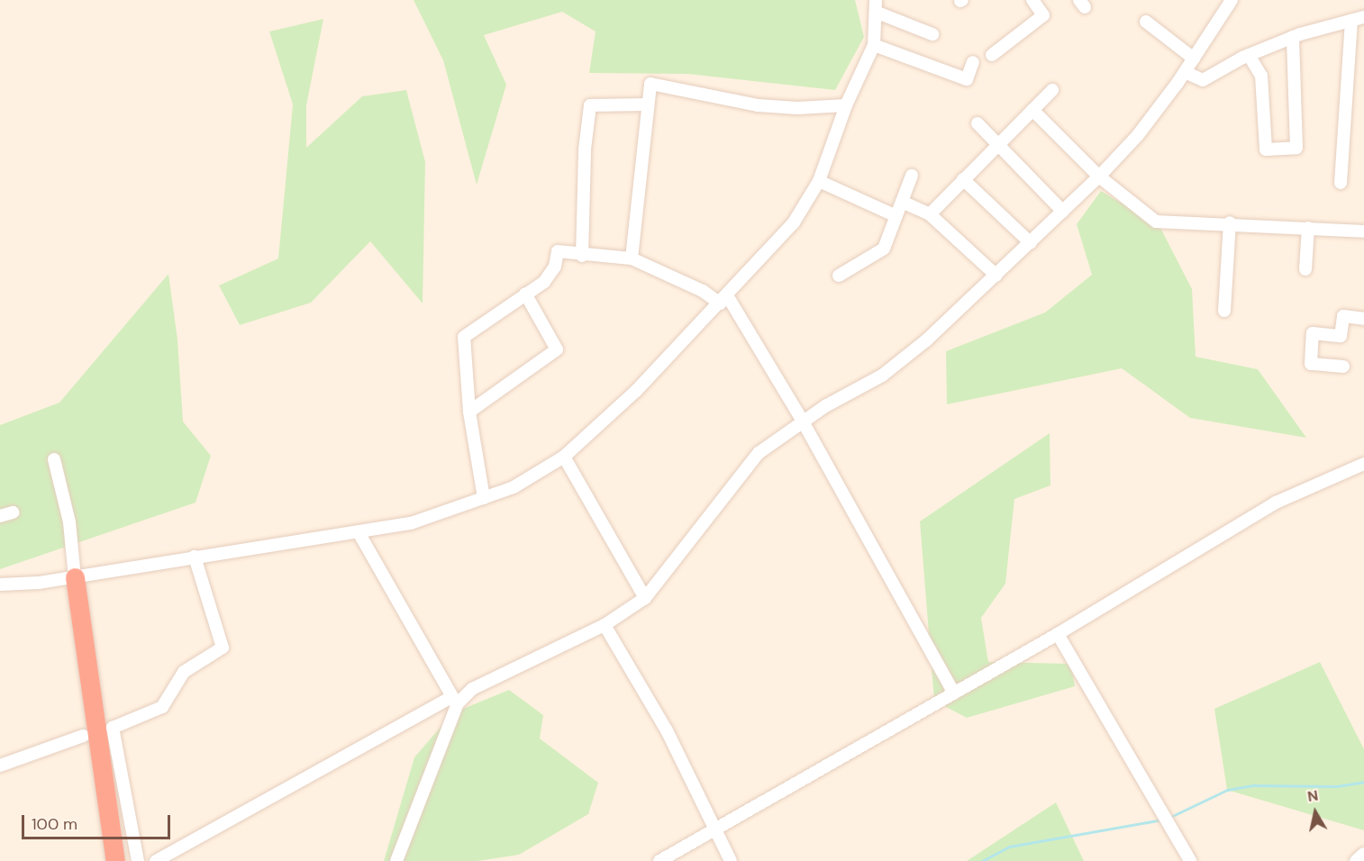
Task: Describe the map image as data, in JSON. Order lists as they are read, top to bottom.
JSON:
{
  "scale_bar": "100 m",
  "north": "top"
}
